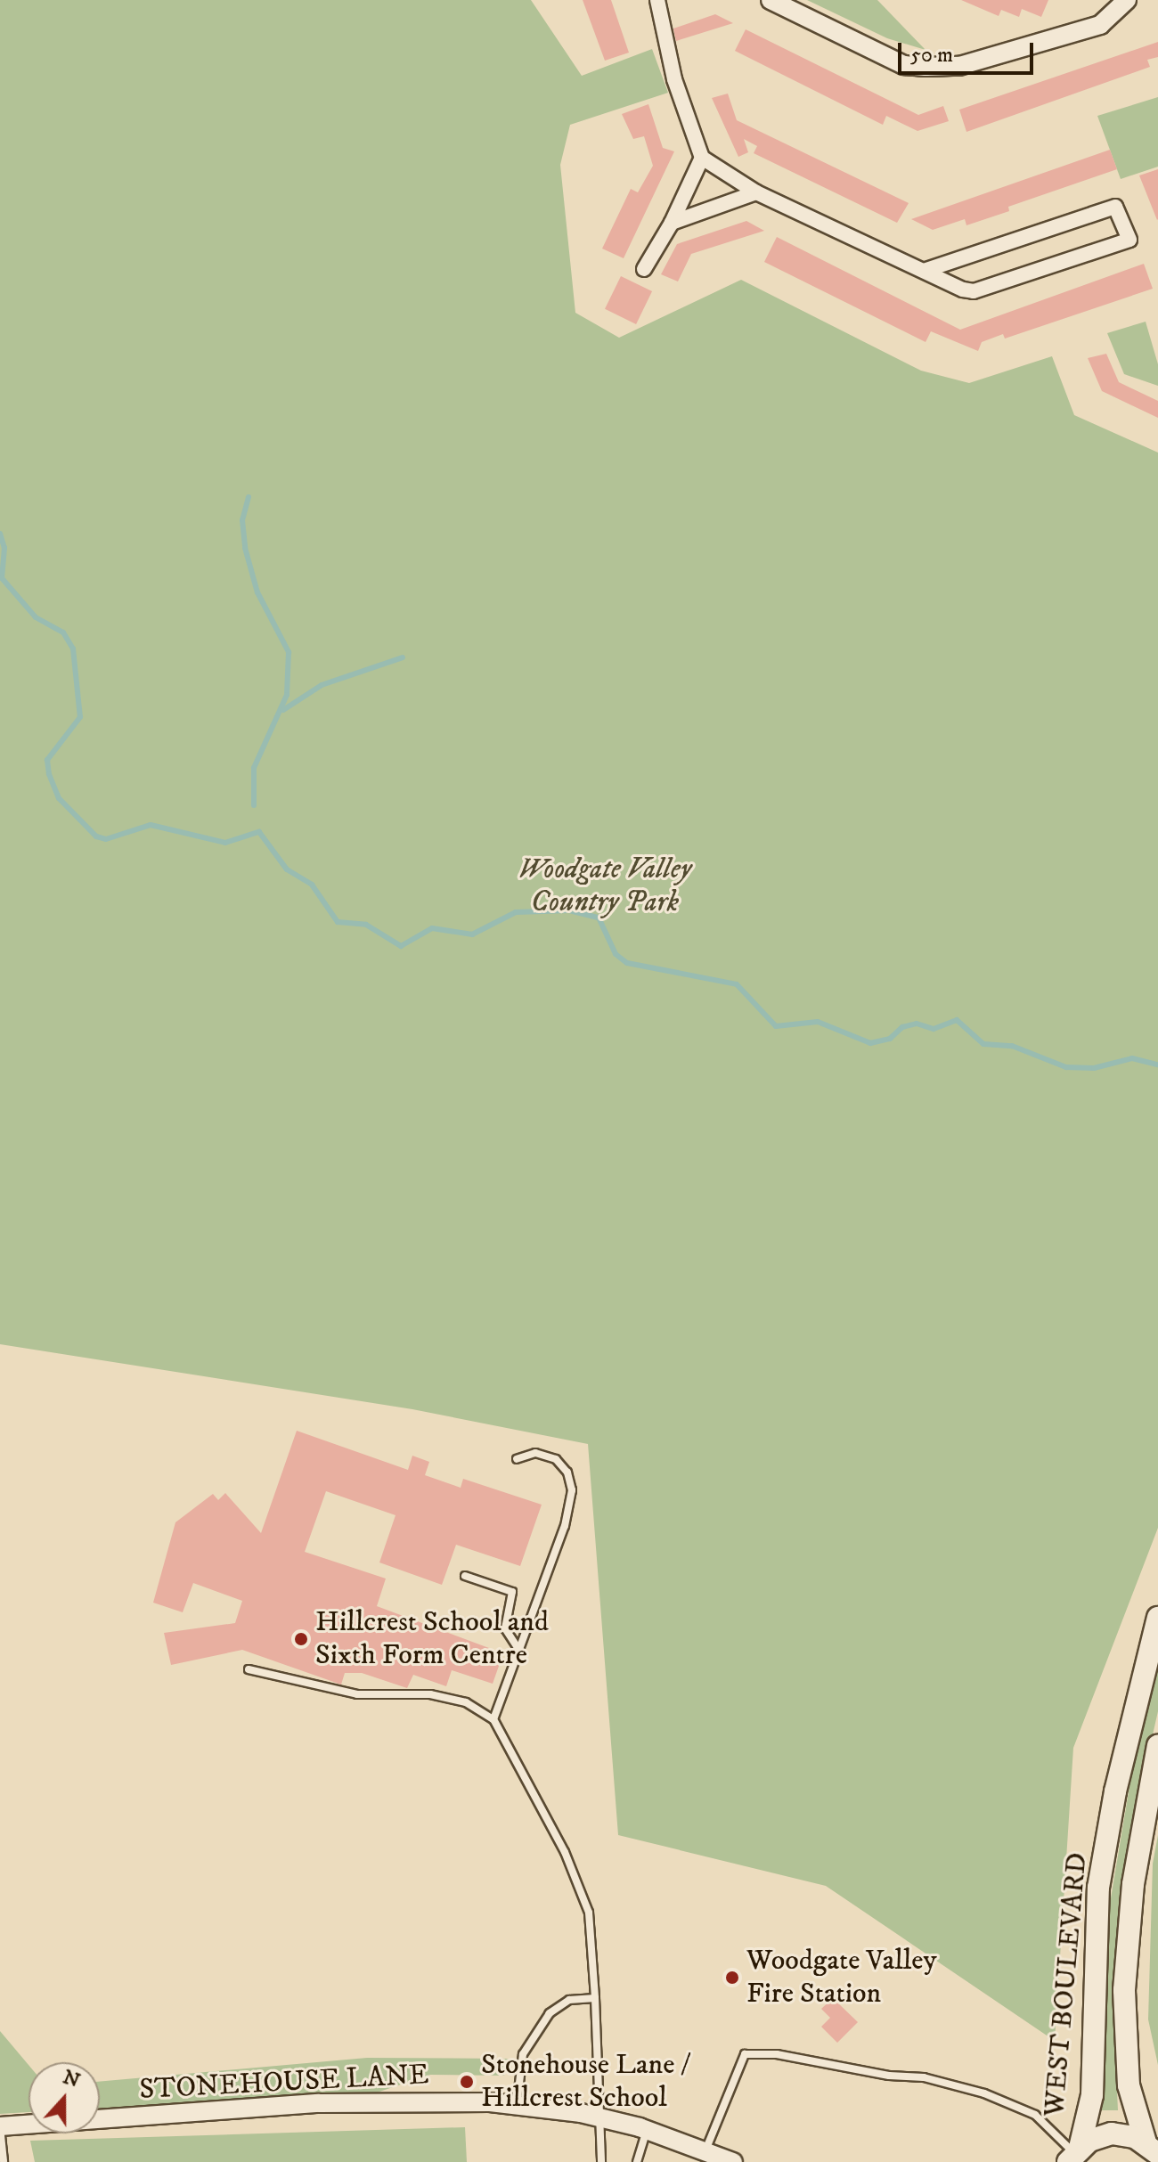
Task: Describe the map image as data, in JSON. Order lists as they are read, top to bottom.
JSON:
{
  "streets": {
    "main road": ["WEST BOULEVARD"],
    "street": ["STONEHOUSE LANE"]
  },
  "parks": ["Woodgate Valley Country Park"],
  "places": ["Hillcrest School and Sixth Form Centre", "Woodgate Valley Fire Station", "Stonehouse Lane / Hillcrest School"],
  "scale_bar": "50 m",
  "north": "top"
}
